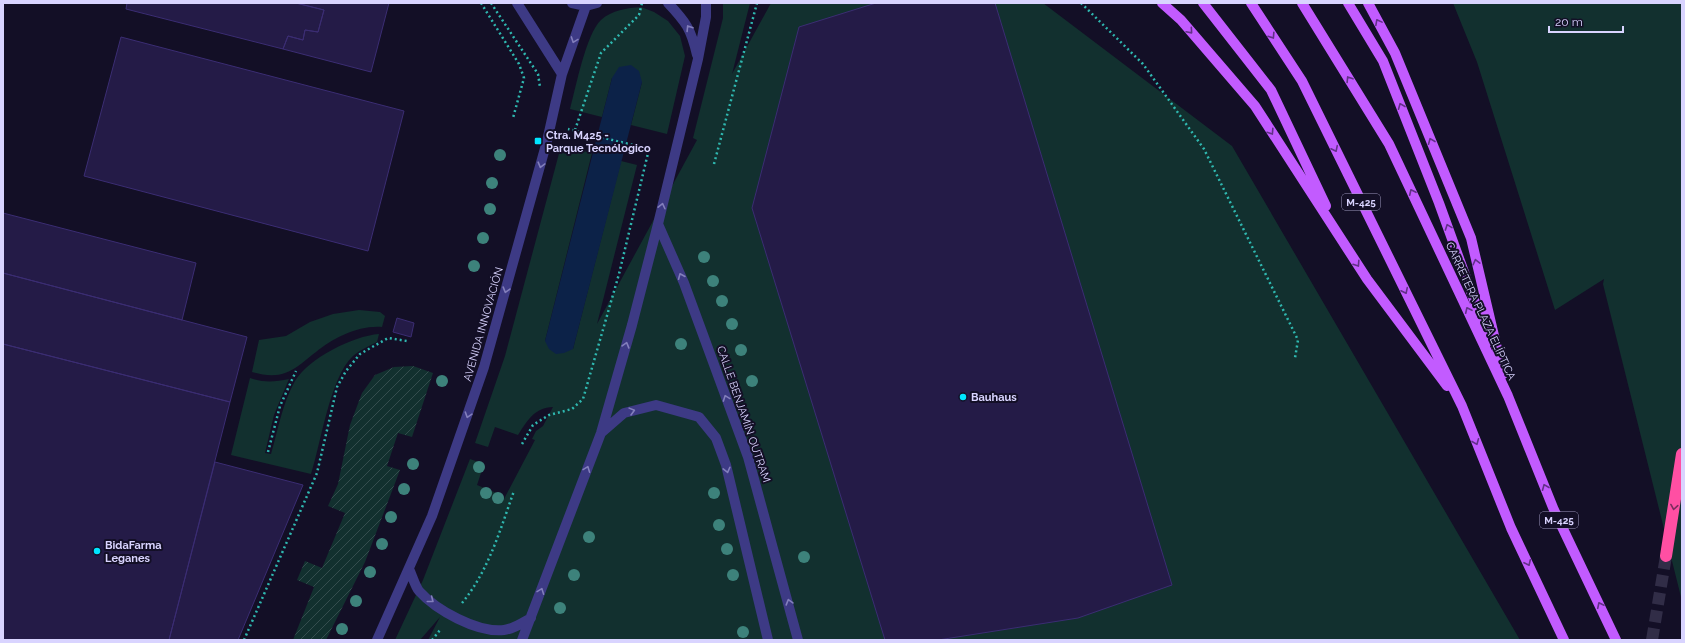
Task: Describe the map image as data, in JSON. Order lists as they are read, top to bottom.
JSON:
{
  "streets": {
    "main road": ["M-425", "CARRETERA PLAZA ELÍPTICA"],
    "street": ["AVENIDA INNOVACIÓN", "CALLE BENJAMÍN OUTRAM"]
  },
  "crossings": [
    ["M-425", "CARRETERA PLAZA ELÍPTICA"]
  ],
  "one_way": ["AVENIDA INNOVACIÓN", "CALLE BENJAMÍN OUTRAM"],
  "places": {
    "transit": ["Ctra. M425 - Parque Tecnólogico"],
    "other": ["Bauhaus", "BidaFarma Leganes"]
  },
  "scale_bar": "20 m"
}
